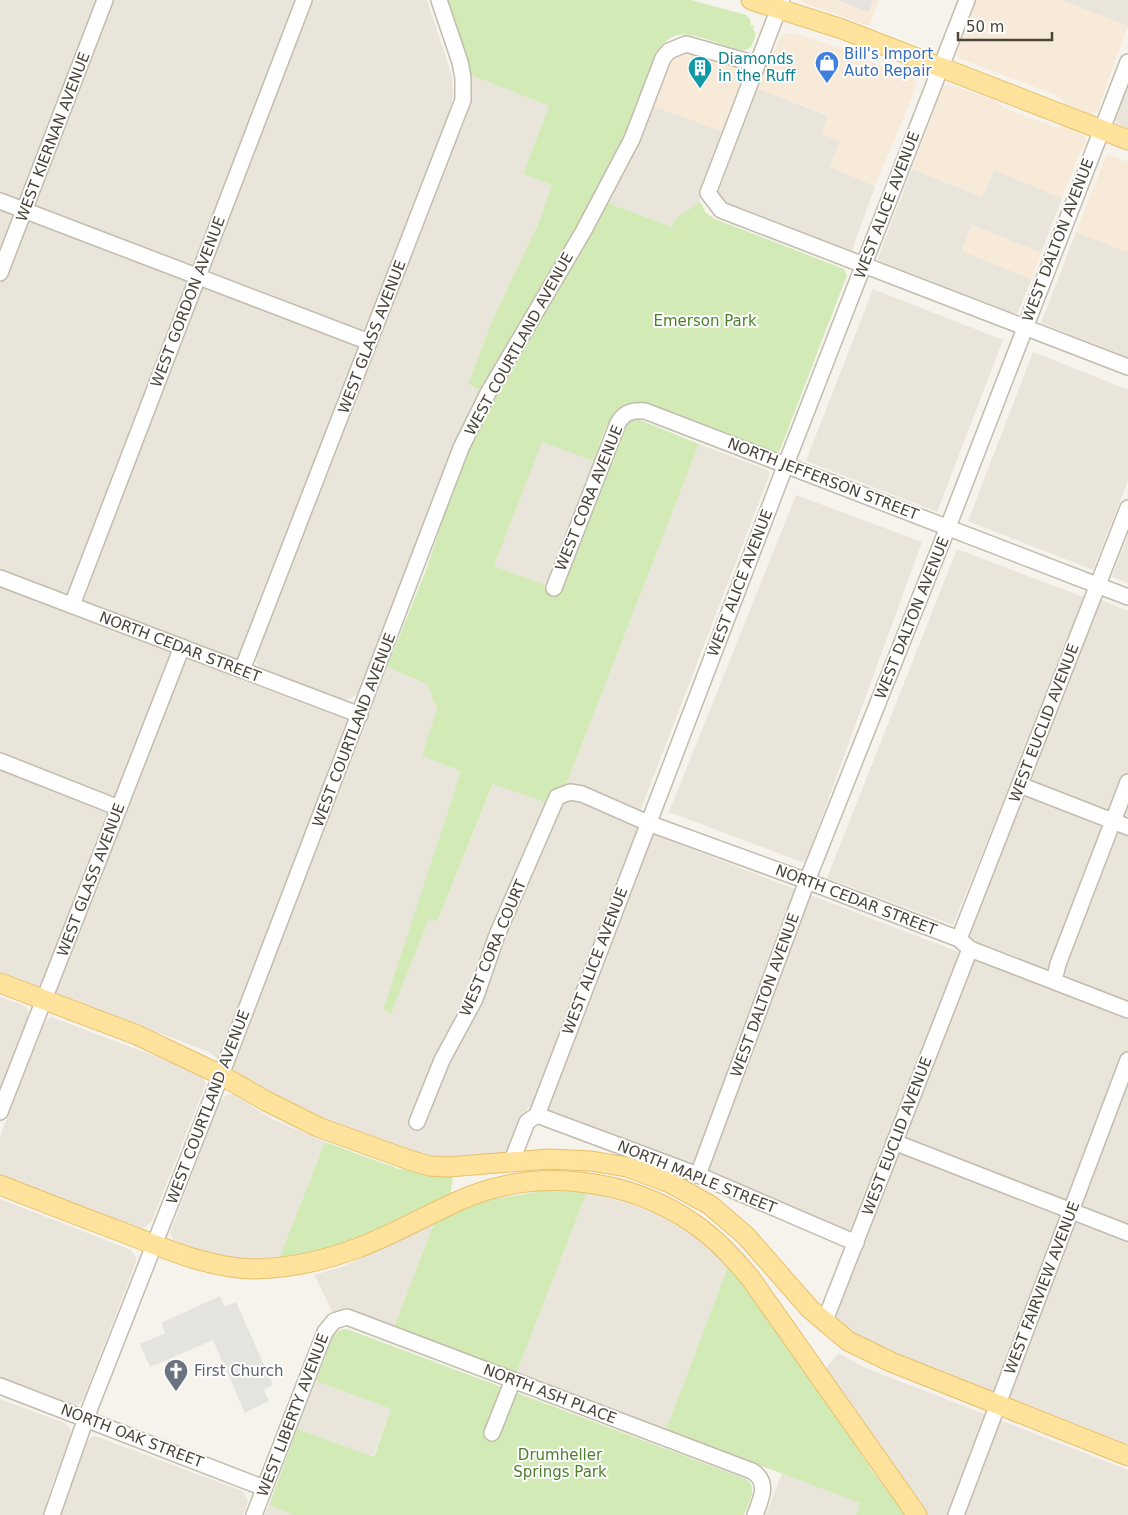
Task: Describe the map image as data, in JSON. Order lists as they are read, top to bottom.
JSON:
{
  "streets": {
    "street": [
      "WEST KIERNAN AVENUE",
      "WEST ALICE AVENUE",
      "WEST DALTON AVENUE",
      "WEST GORDON AVENUE",
      "WEST GLASS AVENUE",
      "WEST COURTLAND AVENUE",
      "NORTH JEFFERSON STREET",
      "WEST CORA AVENUE",
      "NORTH CEDAR STREET",
      "WEST EUCLID AVENUE",
      "WEST CORA COURT",
      "NORTH MAPLE STREET",
      "WEST FAIRVIEW AVENUE",
      "NORTH ASH PLACE",
      "WEST LIBERTY AVENUE",
      "NORTH OAK STREET"
    ]
  },
  "crossings": [
    ["WEST ALICE AVENUE", "NORTH JEFFERSON STREET"],
    ["WEST ALICE AVENUE", "NORTH CEDAR STREET"],
    ["WEST ALICE AVENUE", "NORTH MAPLE STREET"],
    ["WEST DALTON AVENUE", "NORTH JEFFERSON STREET"],
    ["WEST DALTON AVENUE", "NORTH CEDAR STREET"],
    ["WEST DALTON AVENUE", "NORTH MAPLE STREET"],
    ["WEST GORDON AVENUE", "NORTH CEDAR STREET"],
    ["WEST GLASS AVENUE", "NORTH CEDAR STREET"],
    ["WEST COURTLAND AVENUE", "NORTH CEDAR STREET"],
    ["WEST COURTLAND AVENUE", "NORTH OAK STREET"],
    ["NORTH JEFFERSON STREET", "WEST CORA AVENUE"],
    ["NORTH JEFFERSON STREET", "WEST EUCLID AVENUE"],
    ["NORTH CEDAR STREET", "WEST EUCLID AVENUE"],
    ["NORTH CEDAR STREET", "WEST CORA COURT"],
    ["WEST EUCLID AVENUE", "NORTH MAPLE STREET"],
    ["NORTH ASH PLACE", "WEST LIBERTY AVENUE"],
    ["WEST LIBERTY AVENUE", "NORTH OAK STREET"]
  ],
  "parks": ["Emerson Park", "Drumheller Springs Park"],
  "places": {
    "shop": ["Bill's Import Auto Repair"],
    "building": ["Diamonds in the Ruff"],
    "church": ["First Church"]
  },
  "scale_bar": "50 m"
}
